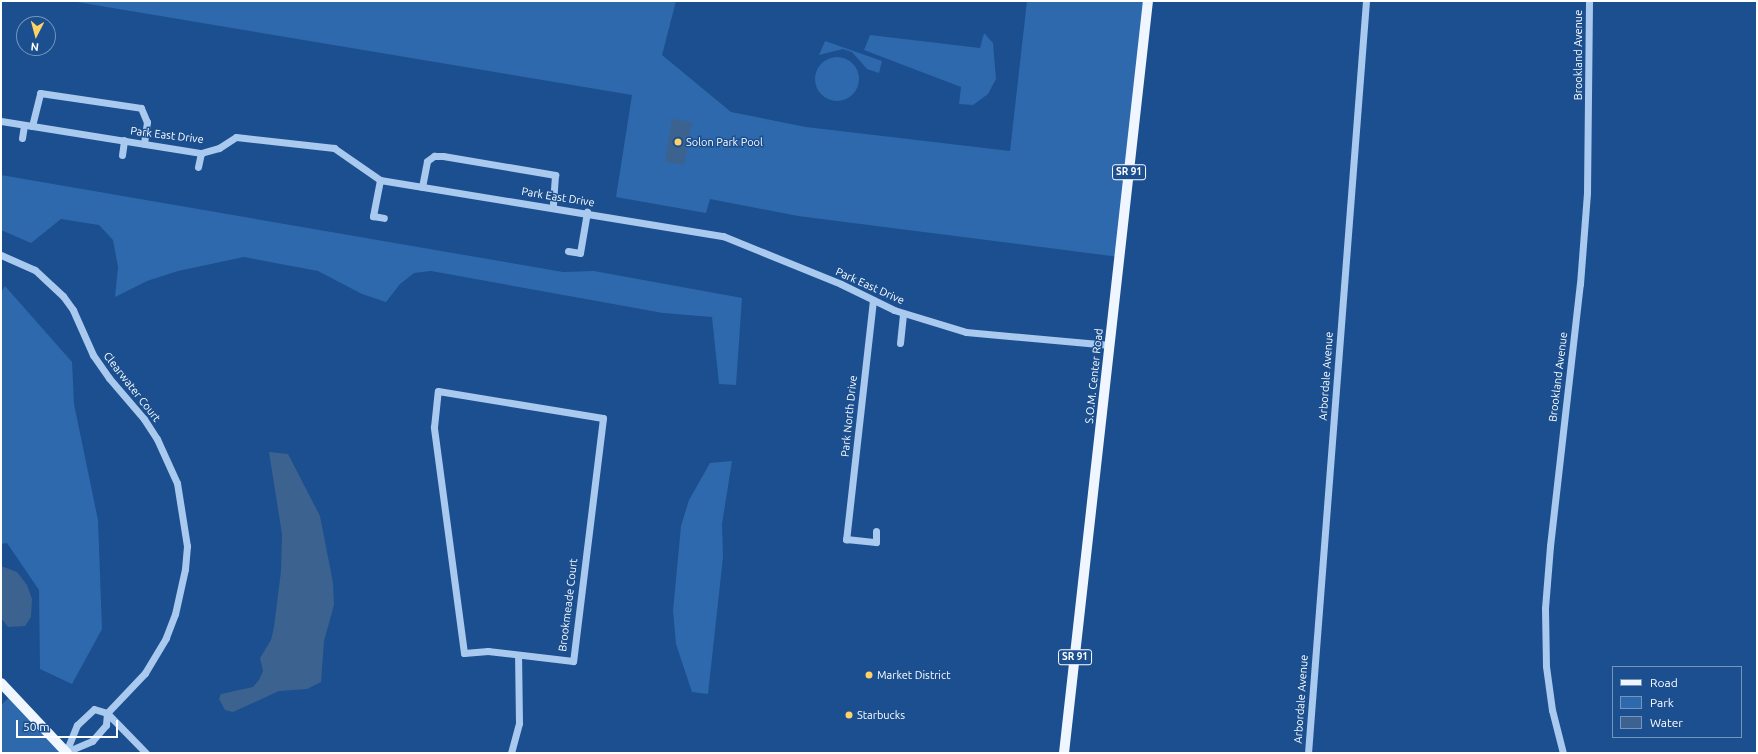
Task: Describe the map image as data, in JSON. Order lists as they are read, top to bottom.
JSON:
{
  "streets": {
    "main road": ["SR 91", "S.O.M. Center Road"],
    "street": [
      "Brookland Avenue",
      "Park East Drive",
      "Arbordale Avenue",
      "Clearwater Court",
      "Park North Drive",
      "Brookmeade Court"
    ]
  },
  "crossings": [
    ["Park East Drive", "S.O.M. Center Road"],
    ["Park East Drive", "Park North Drive"]
  ],
  "places": ["Solon Park Pool", "Market District", "Starbucks"],
  "legend": ["Road", "Park", "Water"],
  "scale_bar": "50 m",
  "north": "bottom"
}
